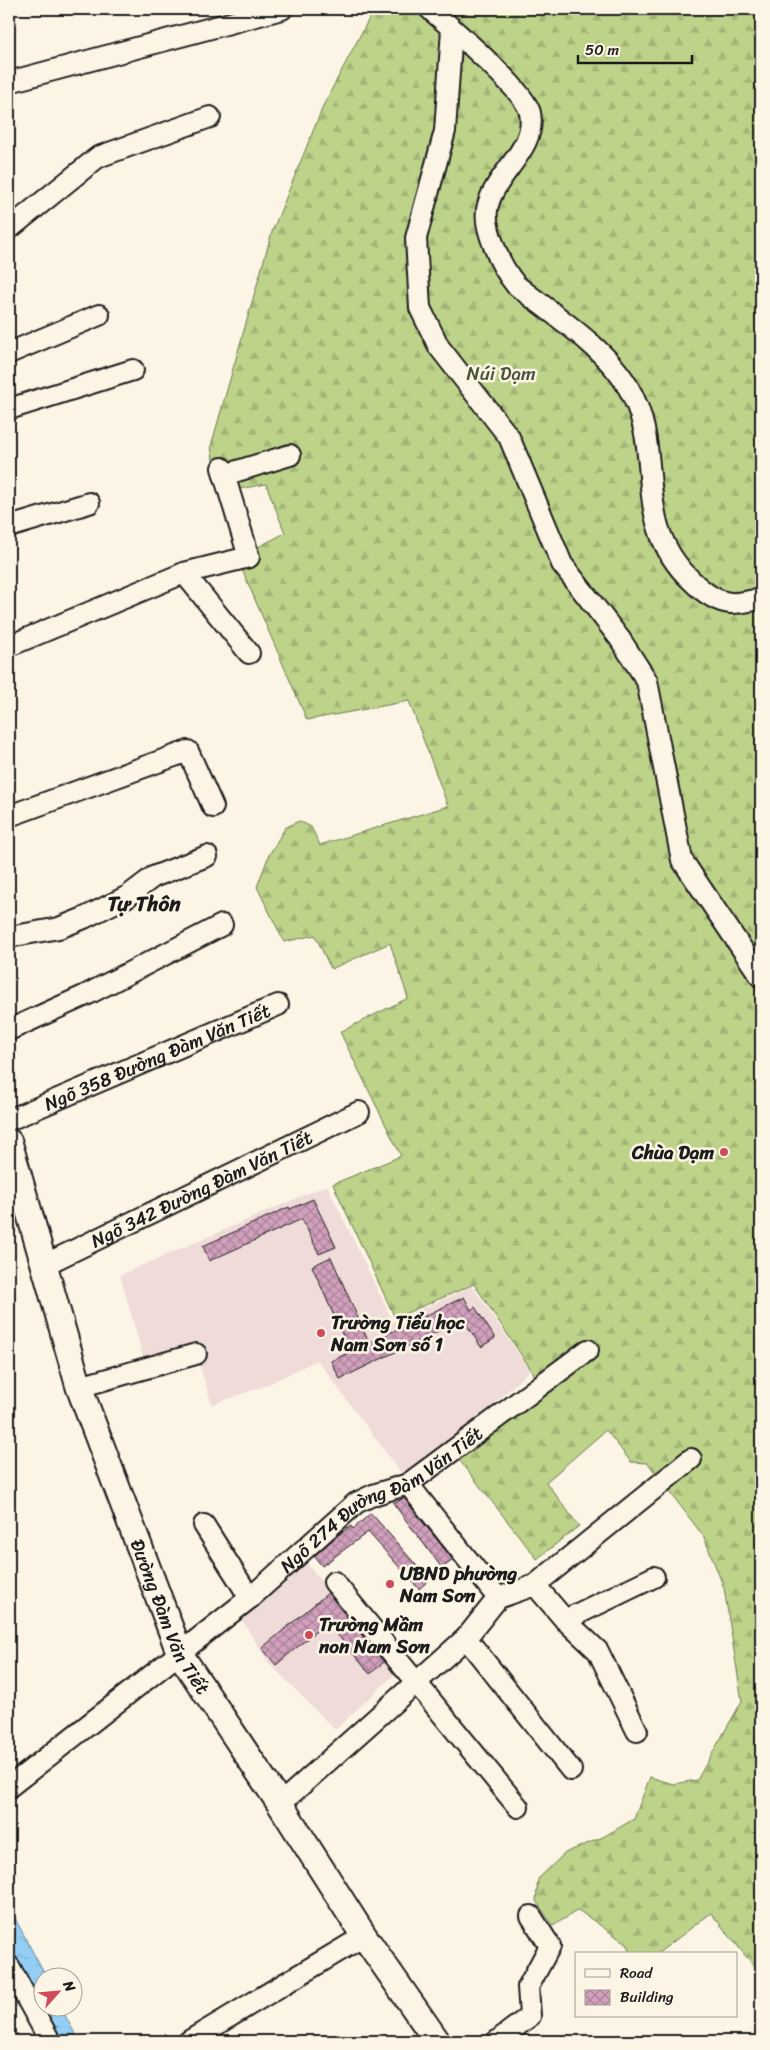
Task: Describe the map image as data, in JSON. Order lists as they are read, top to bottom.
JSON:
{
  "streets": {
    "main road": ["Đường Đàm Văn Tiết"],
    "street": ["Ngõ 358 Đường Đàm Văn Tiết", "Ngõ 342 Đường Đàm Văn Tiết", "Ngõ 274 Đường Đàm Văn Tiết"]
  },
  "crossings": [
    ["Ngõ 342 Đường Đàm Văn Tiết", "Đường Đàm Văn Tiết"],
    ["Ngõ 274 Đường Đàm Văn Tiết", "Đường Đàm Văn Tiết"]
  ],
  "districts": ["Tự Thôn"],
  "parks": ["Núi Dạm"],
  "places": [
    "Chùa Dạm",
    "Trường Tiểu học Nam Sơn số 1",
    "UBND phường Nam Sơn",
    "Trường Mầm non Nam Sơn"
  ],
  "legend": ["Road", "Building"],
  "scale_bar": "50 m",
  "north": "top right"
}
